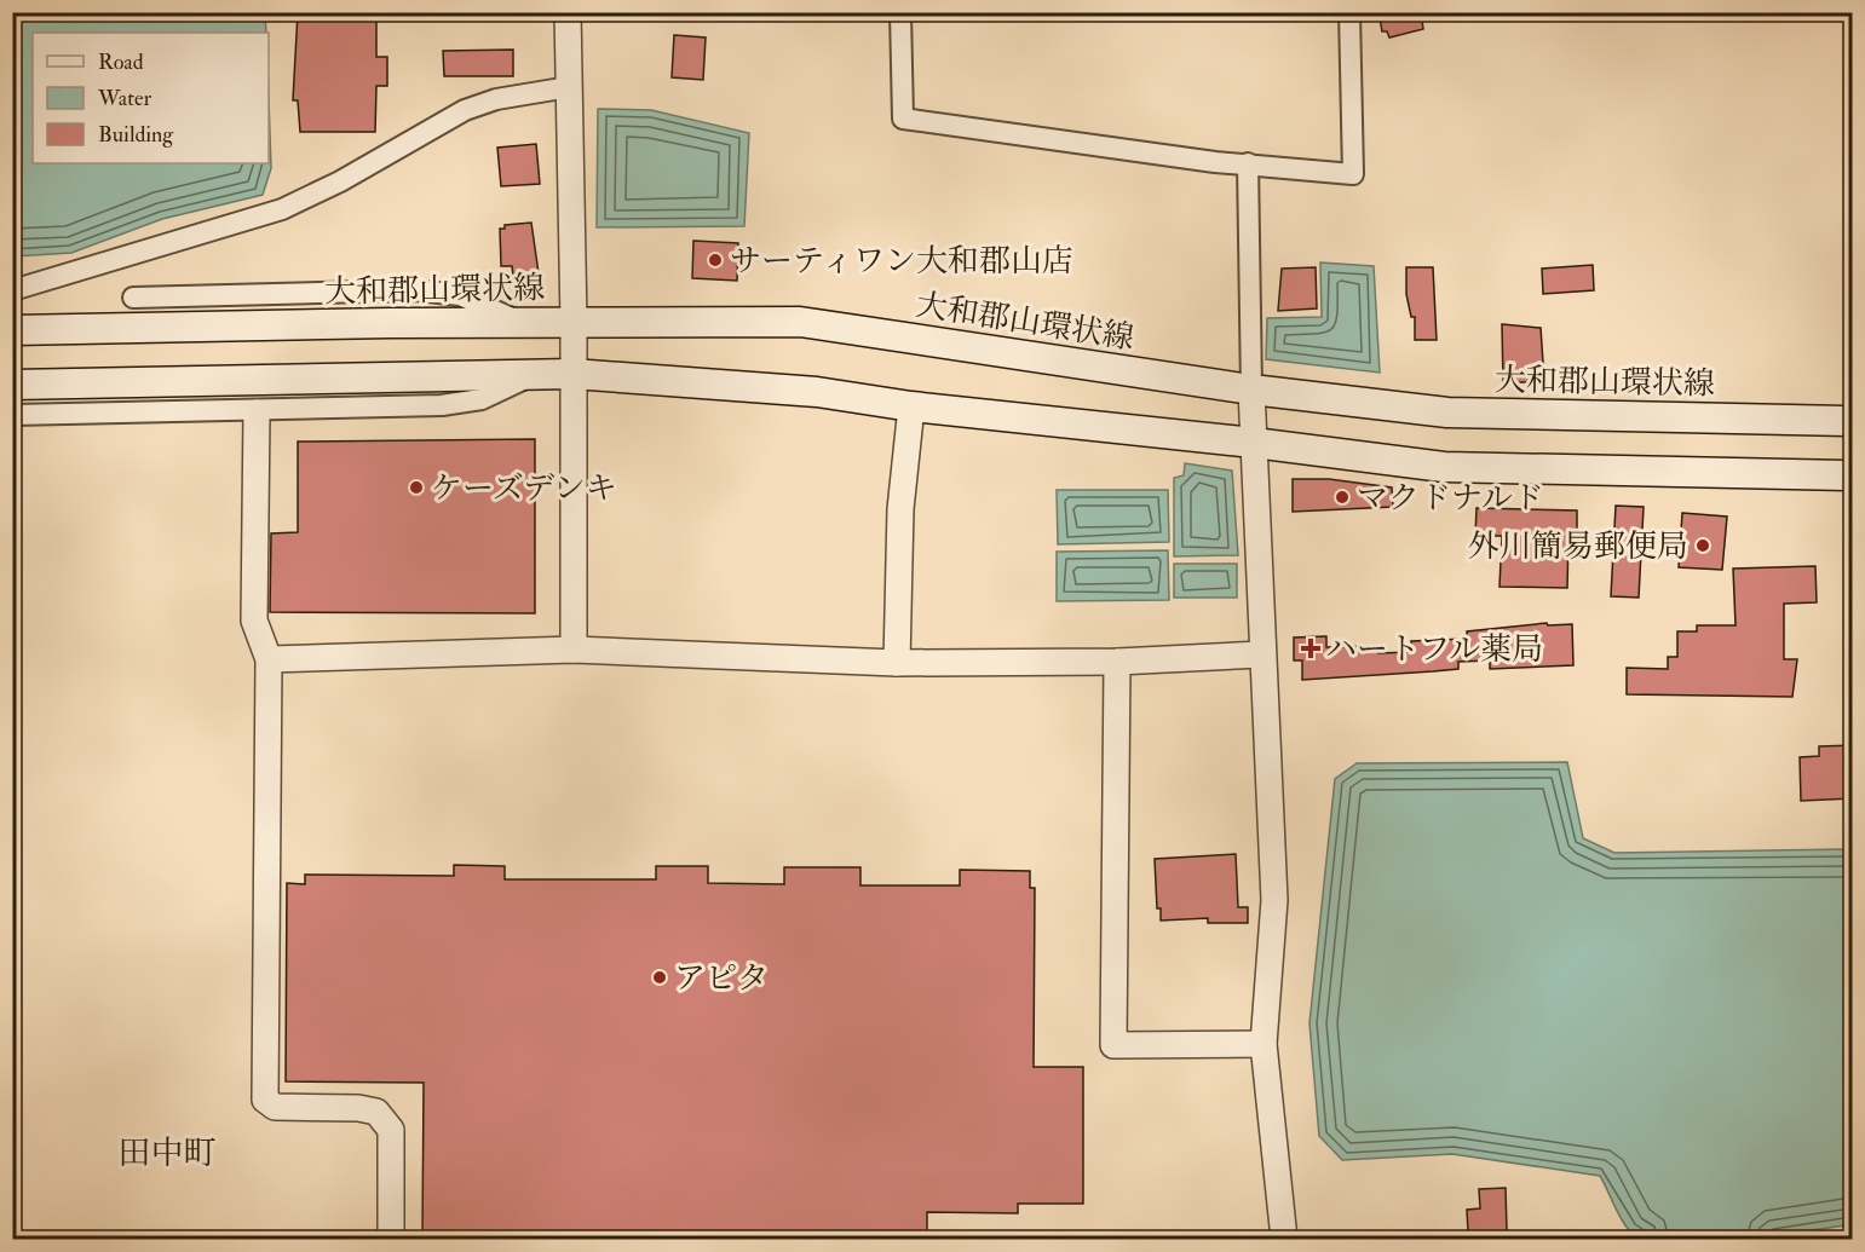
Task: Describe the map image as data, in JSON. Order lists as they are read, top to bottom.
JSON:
{
  "streets": {
    "main road": ["大和郡山環状線"]
  },
  "districts": ["田中町"],
  "places": {
    "other": [
      "サーティワン大和郡山店",
      "ケーズデンキ",
      "マクドナルド",
      "外川簡易郵便局",
      "アピタ"
    ],
    "health": ["ハートフル薬局"]
  },
  "legend": ["Road", "Water", "Building"]
}
